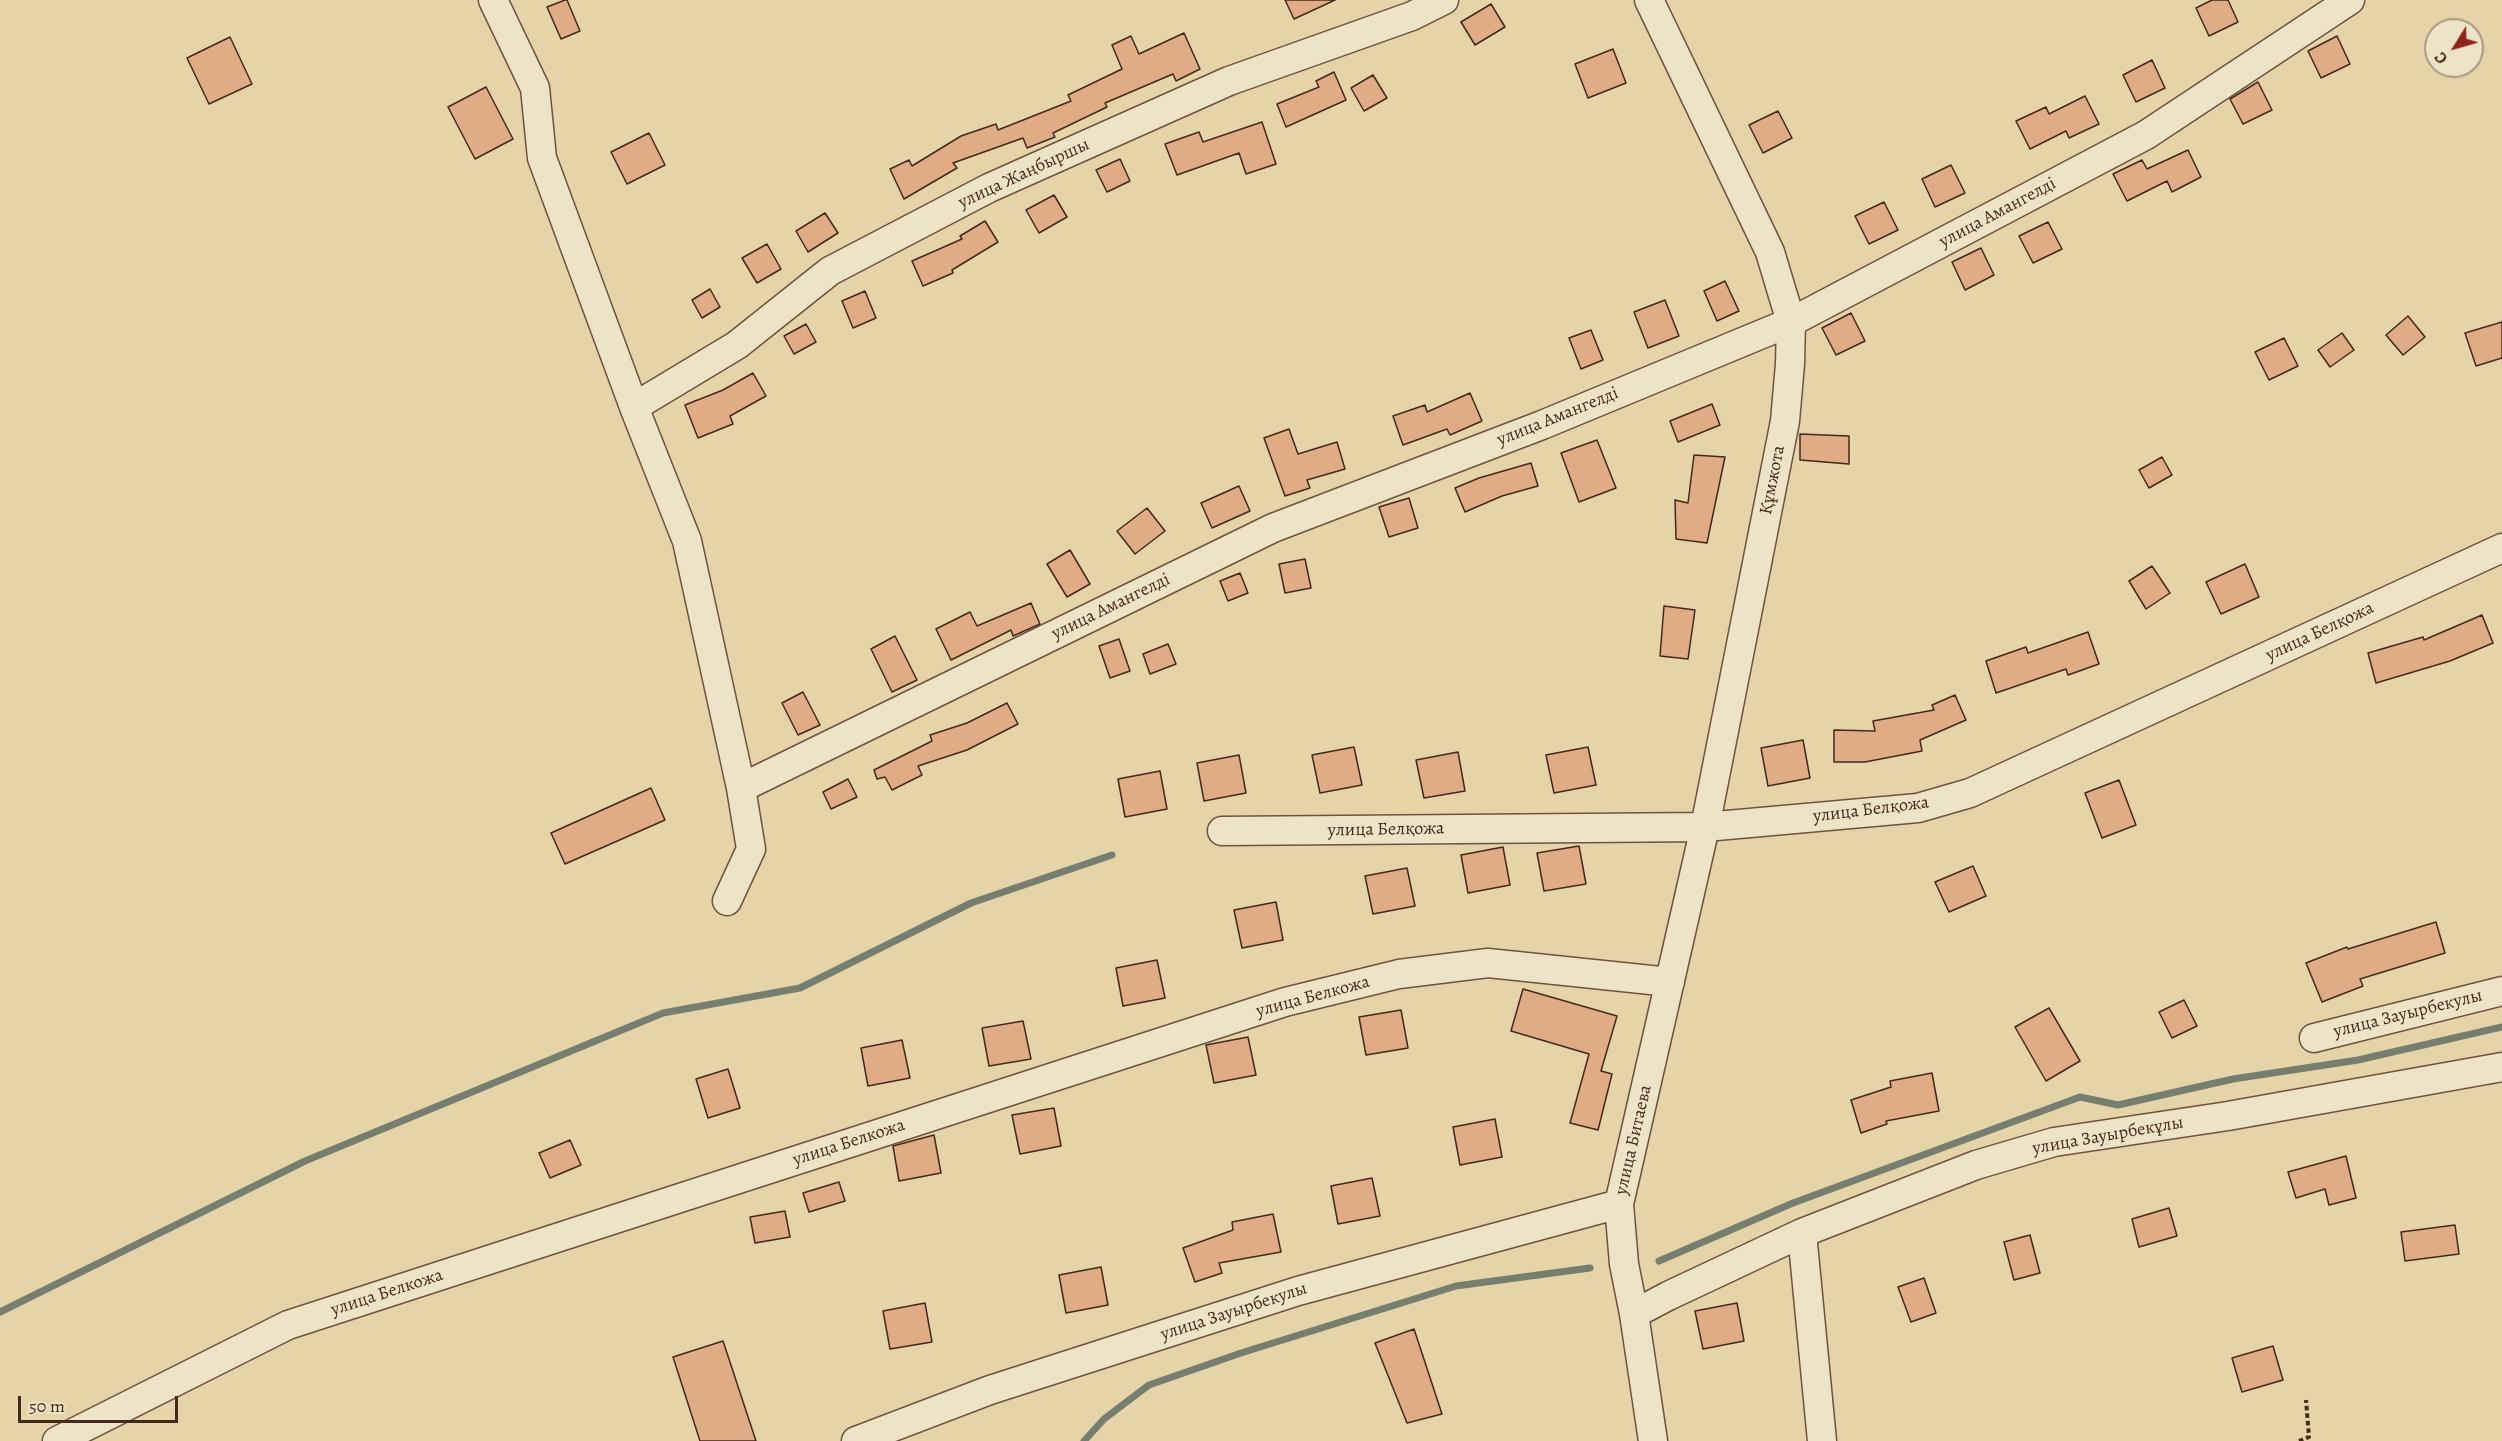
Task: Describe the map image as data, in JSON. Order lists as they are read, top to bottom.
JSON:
{
  "streets": {
    "street": [
      "улица Жаңбыршы",
      "улица Амангелді",
      "Құмжота",
      "улица Белқожа",
      "улица Белкожа",
      "улица Зауырбекулы",
      "улица Зауырбекұлы",
      "улица Битаева"
    ]
  },
  "crossings": [
    ["улица Амангелді", "Құмжота"],
    ["Құмжота", "улица Белқожа"],
    ["Құмжота", "улица Белкожа"],
    ["Құмжота", "улица Битаева"],
    ["улица Белкожа", "улица Битаева"],
    ["улица Зауырбекулы", "улица Битаева"],
    ["улица Зауырбекұлы", "улица Битаева"]
  ],
  "scale_bar": "50 m",
  "north": "bottom left"
}
